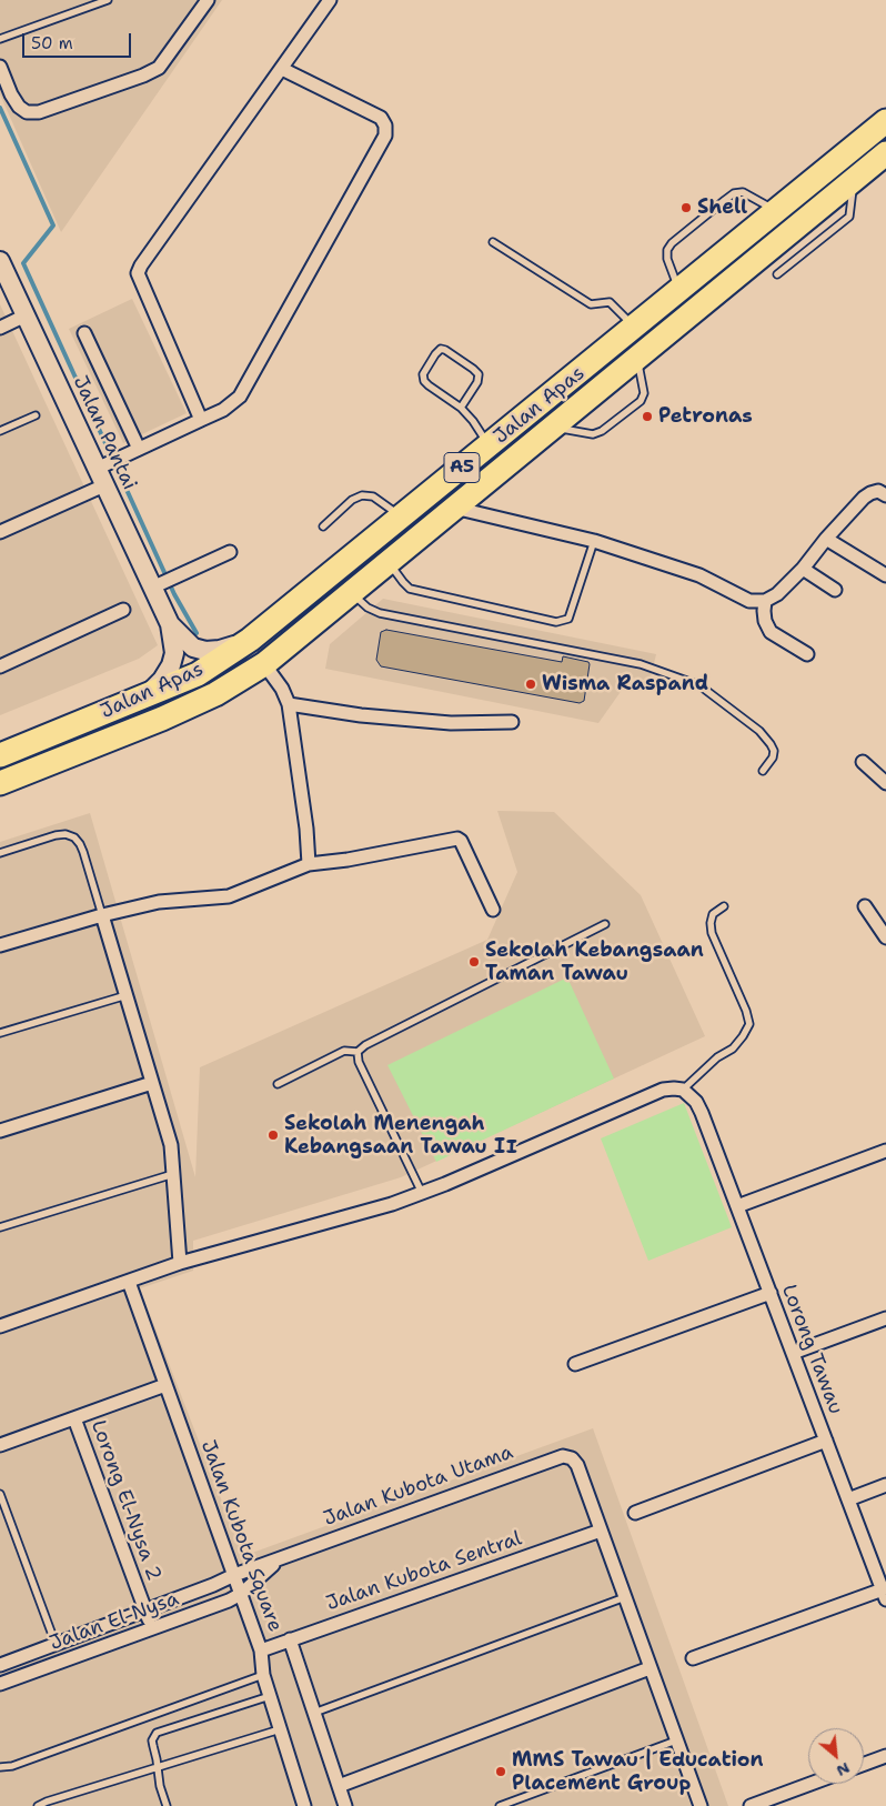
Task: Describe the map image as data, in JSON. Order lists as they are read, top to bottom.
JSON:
{
  "streets": {
    "highway": ["Jalan Apas", "A5"],
    "street": [
      "Jalan Pantai",
      "Lorong Tawau",
      "Jalan Kubota Utama",
      "Lorong El-Nysa 2",
      "Jalan Kubota Square",
      "Jalan Kubota Sentral",
      "Jalan El-Nysa"
    ]
  },
  "crossings": [
    ["Jalan Kubota Utama", "Jalan Kubota Square"],
    ["Jalan Kubota Utama", "Jalan Kubota Sentral"],
    ["Jalan Kubota Utama", "Jalan El-Nysa"],
    ["Lorong El-Nysa 2", "Jalan El-Nysa"],
    ["Jalan Kubota Square", "Jalan Kubota Sentral"],
    ["Jalan Kubota Square", "Jalan El-Nysa"]
  ],
  "places": [
    "Shell",
    "Petronas",
    "Wisma Raspand",
    "Sekolah Kebangsaan Taman Tawau",
    "Sekolah Menengah Kebangsaan Tawau II",
    "MMS Tawau | Education Placement Group"
  ],
  "scale_bar": "50 m",
  "north": "bottom right"
}
